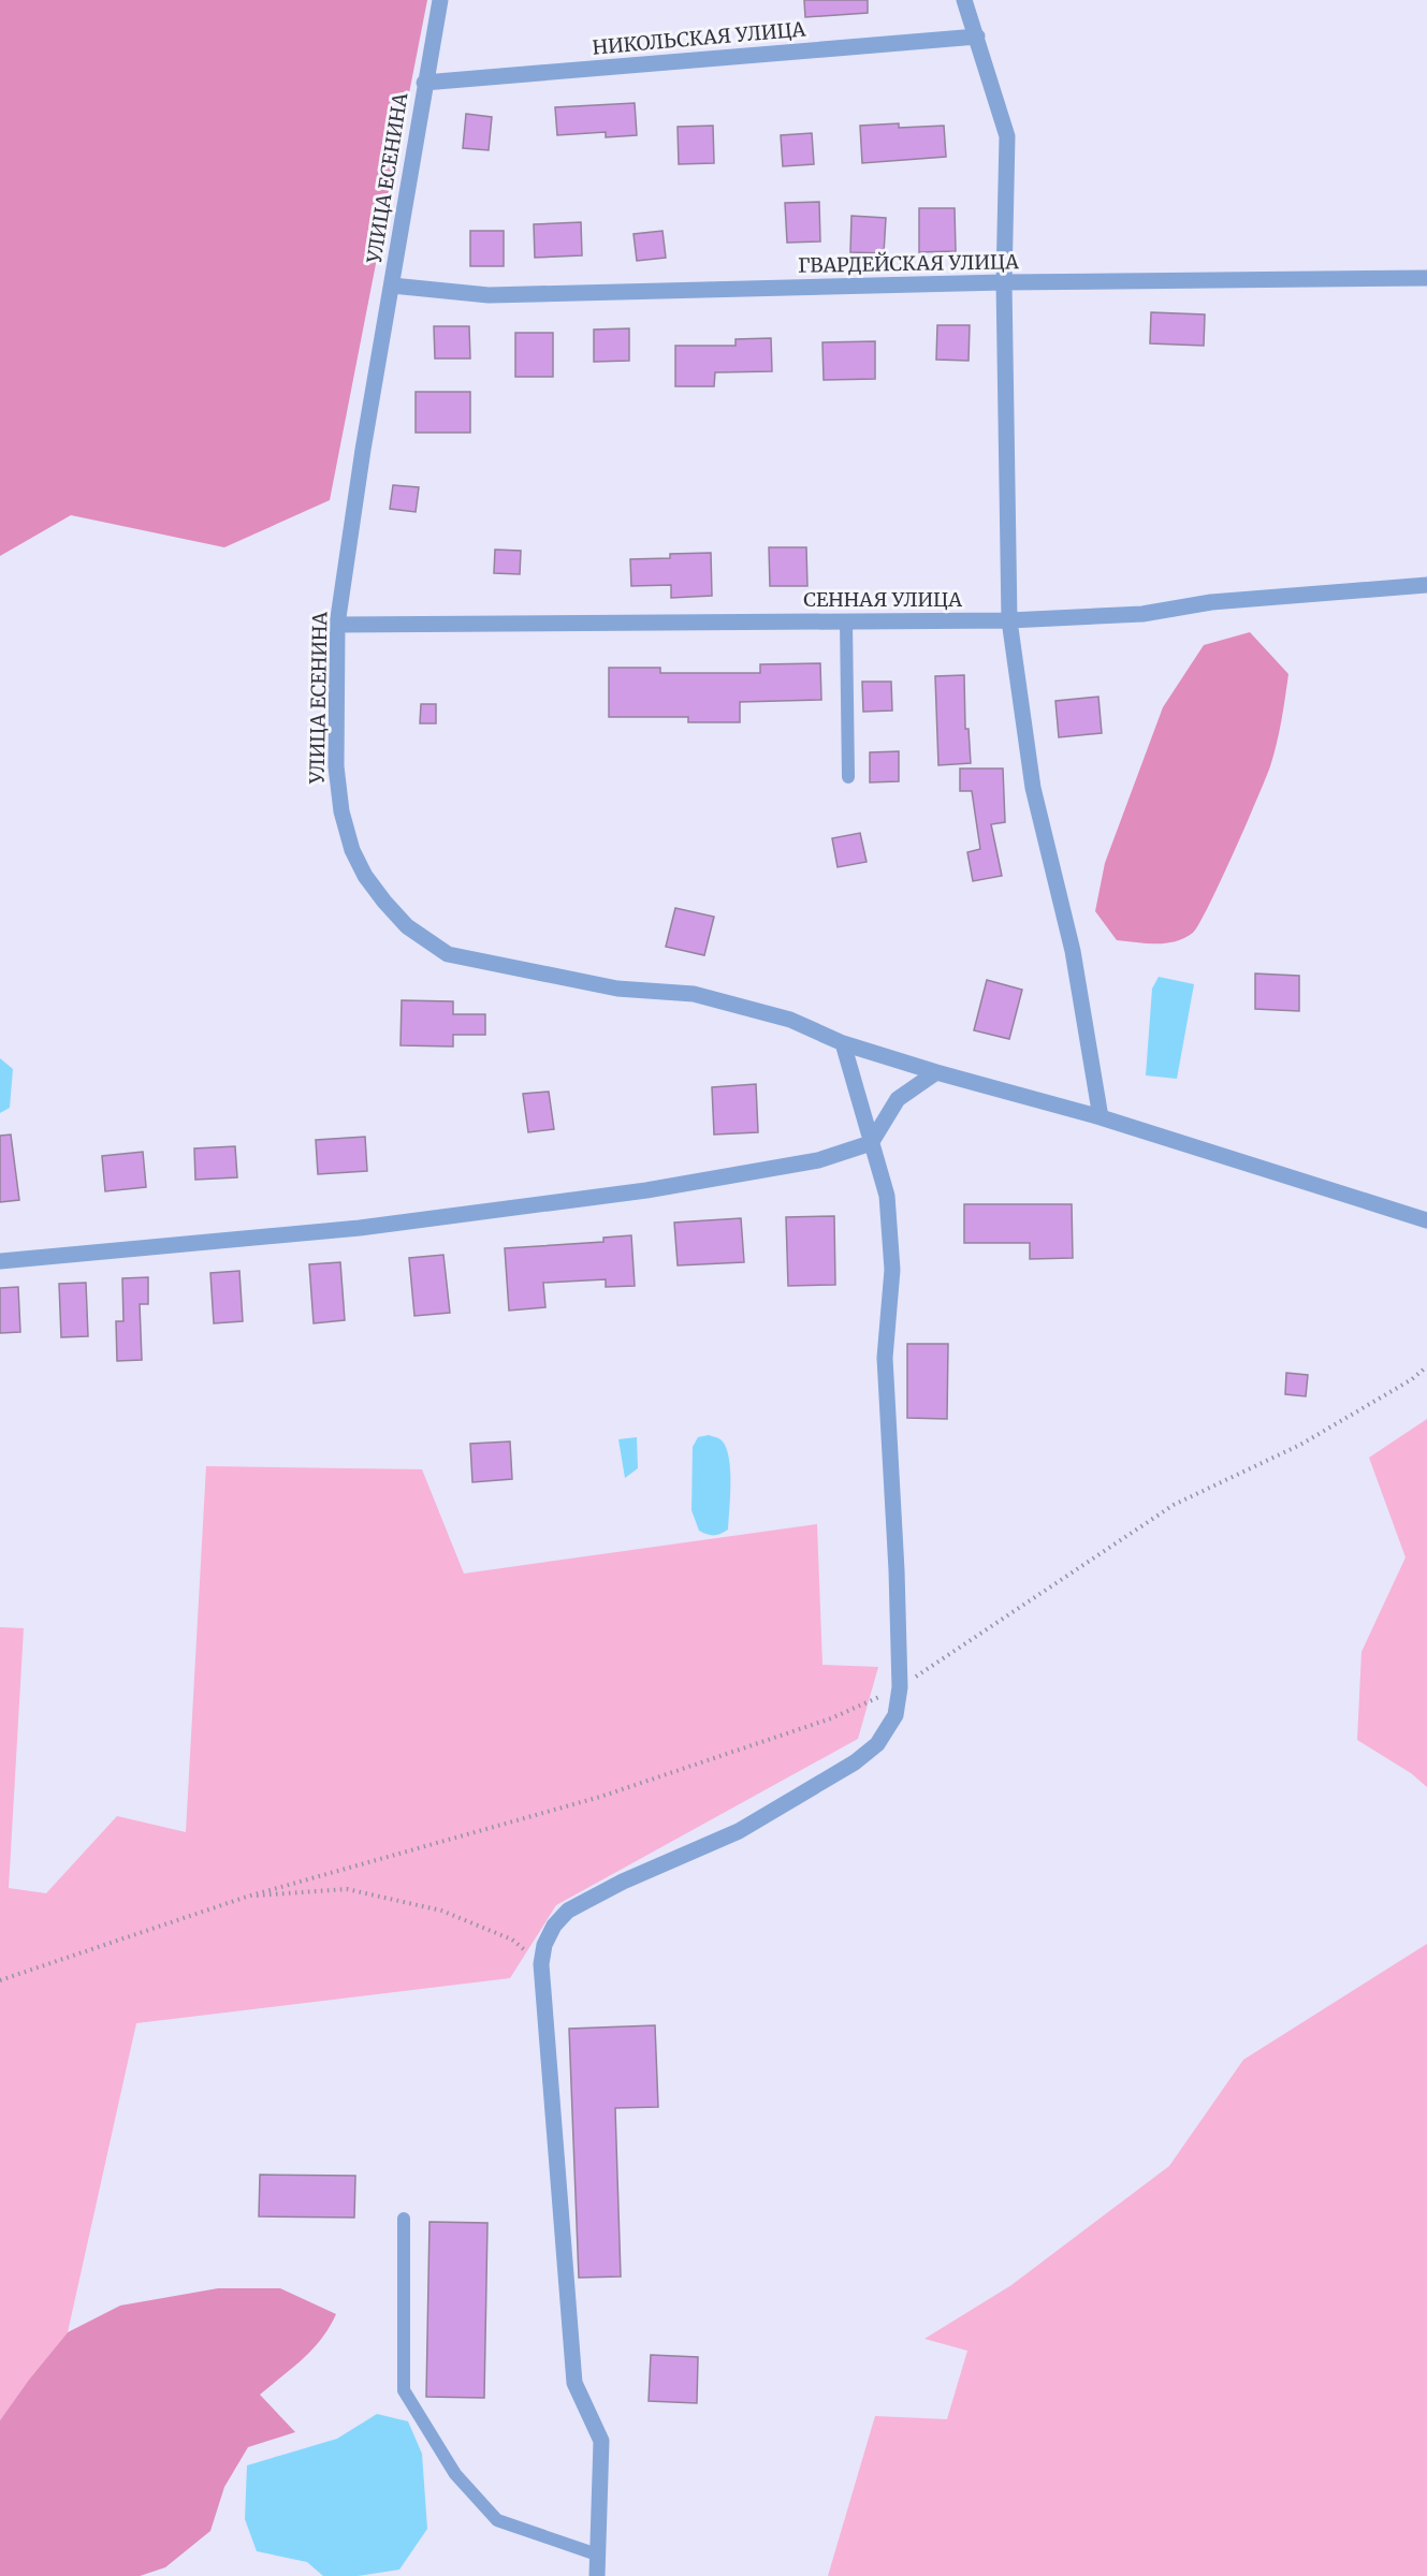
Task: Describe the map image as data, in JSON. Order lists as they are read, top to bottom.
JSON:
{
  "streets": {
    "street": [
      "НИКОЛЬСКАЯ УЛИЦА",
      "УЛИЦА ЕСЕНИНА",
      "ГВАРДЕЙСКАЯ УЛИЦА",
      "СЕННАЯ УЛИЦА"
    ]
  },
  "crossings": [
    ["НИКОЛЬСКАЯ УЛИЦА", "УЛИЦА ЕСЕНИНА"],
    ["УЛИЦА ЕСЕНИНА", "ГВАРДЕЙСКАЯ УЛИЦА"],
    ["УЛИЦА ЕСЕНИНА", "СЕННАЯ УЛИЦА"]
  ]
}
